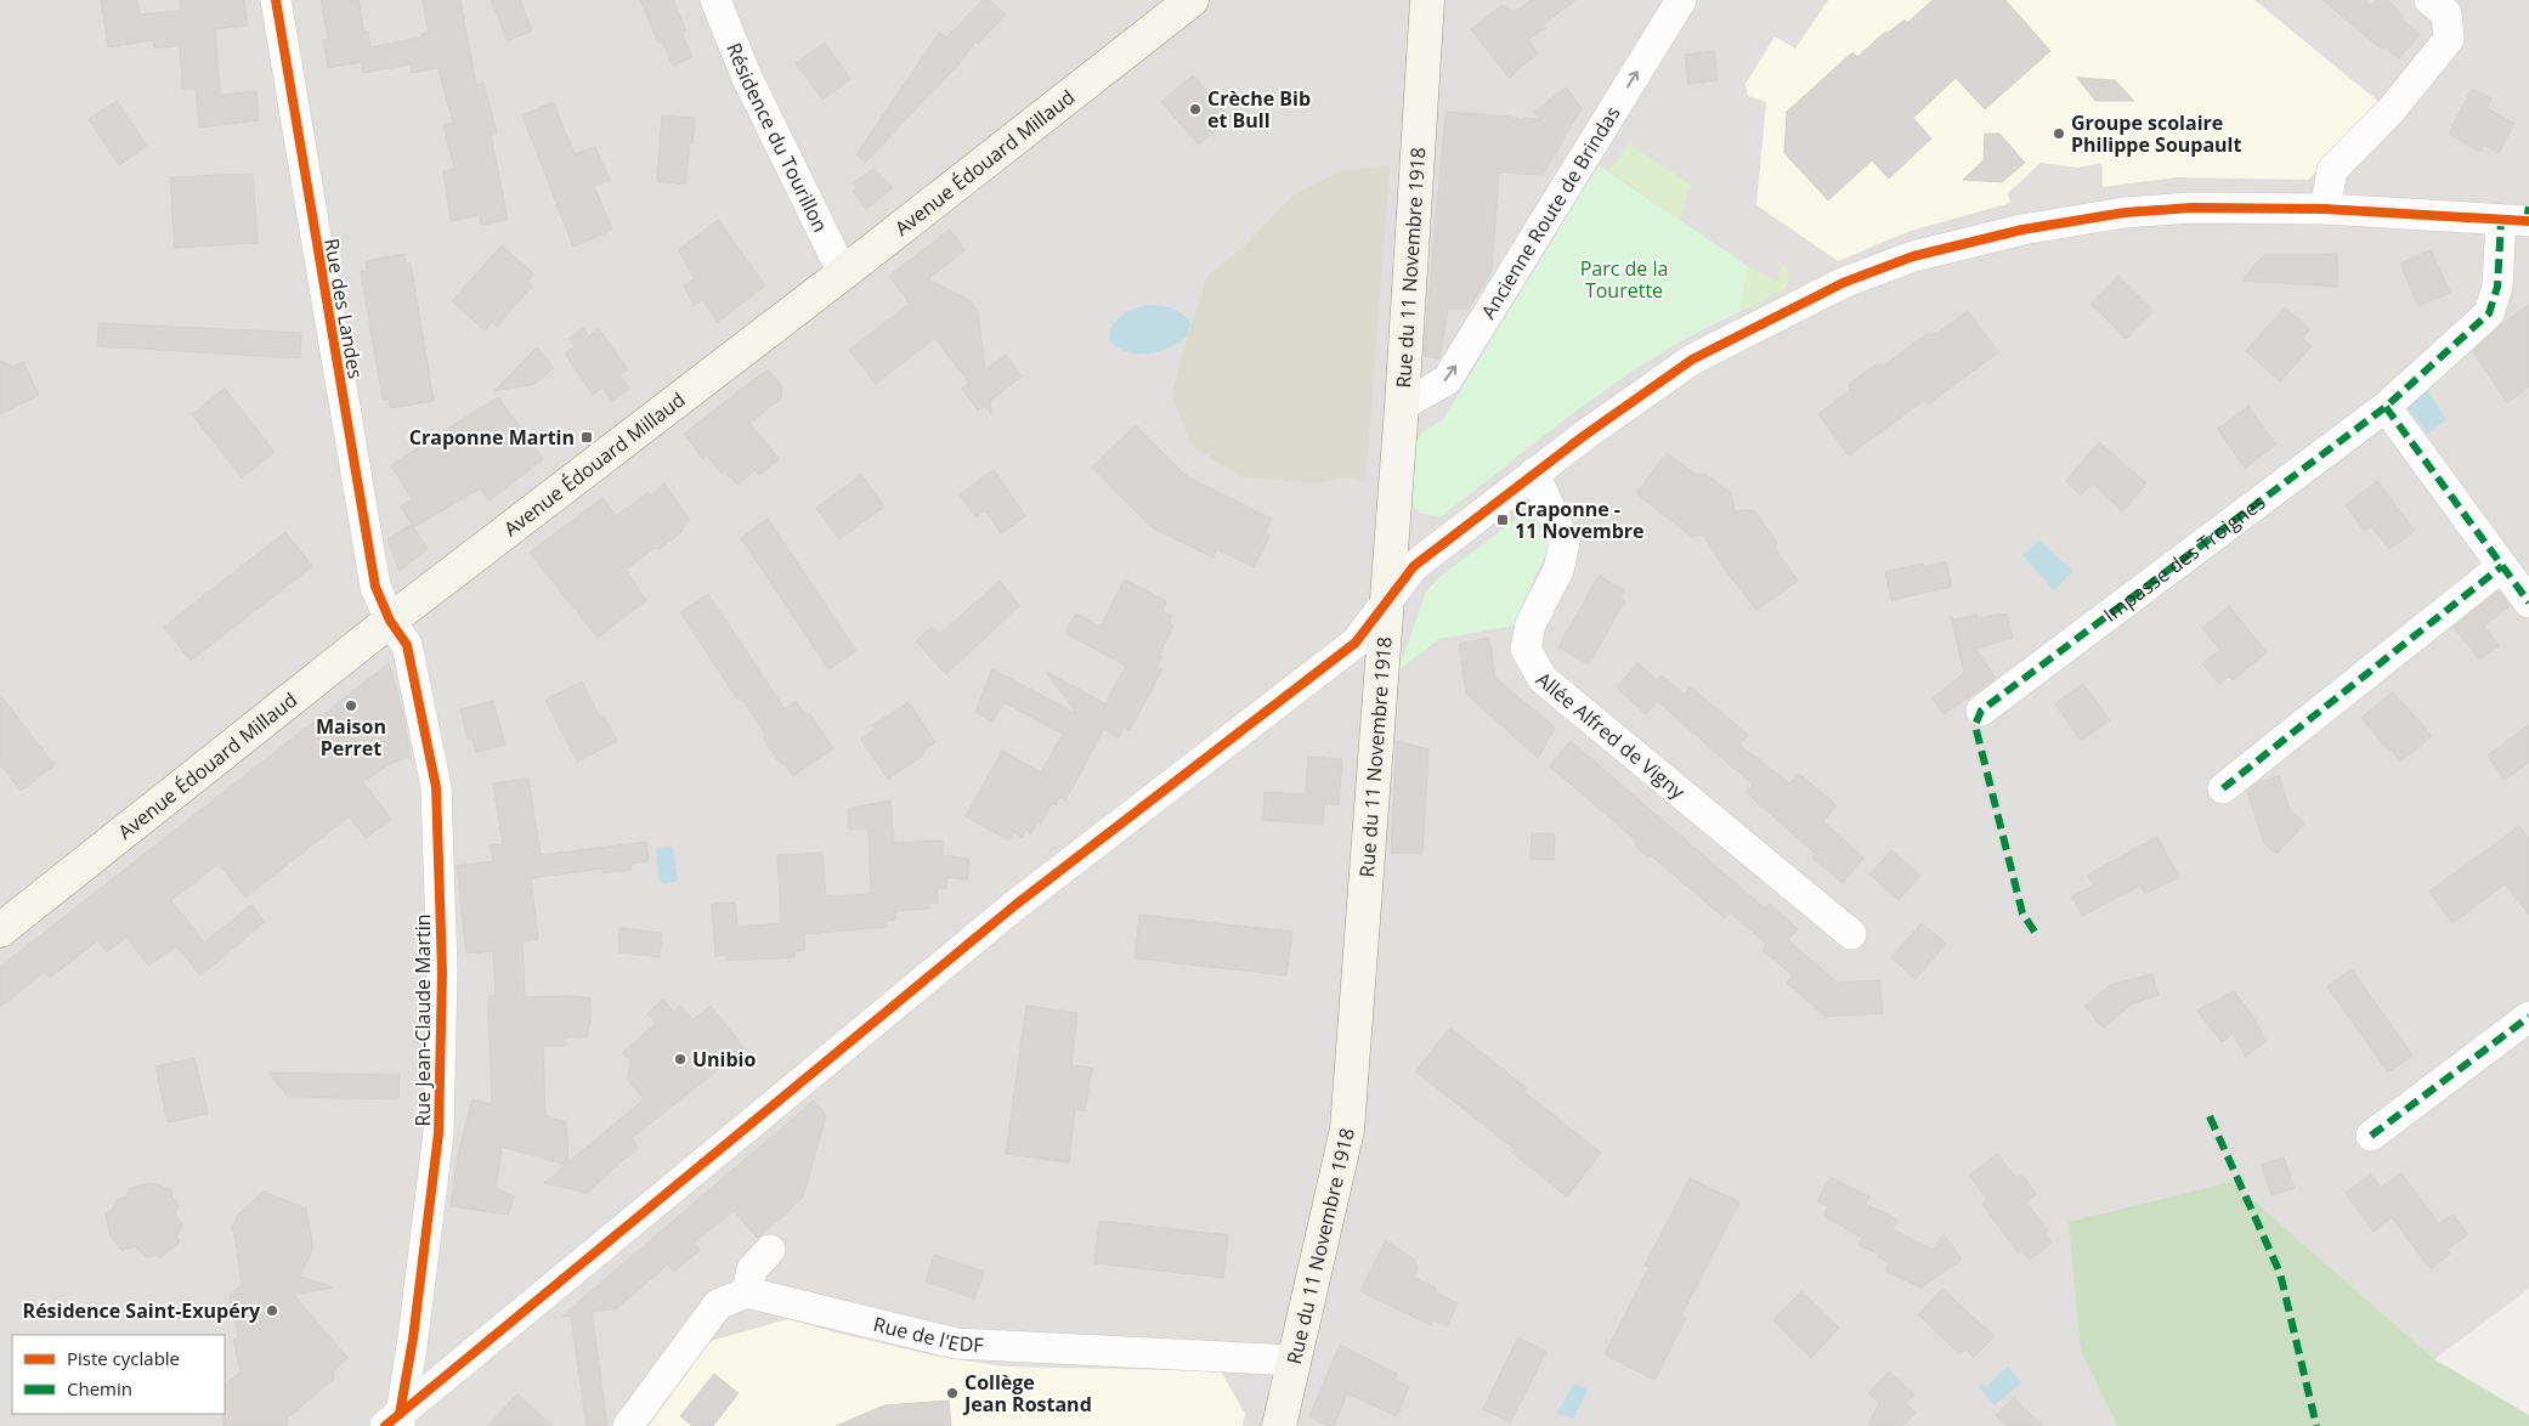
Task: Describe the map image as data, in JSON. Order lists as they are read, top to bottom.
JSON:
{
  "streets": {
    "main road": ["Avenue Édouard Millaud", "Rue du 11 Novembre 1918"],
    "street": [
      "Résidence du Tourillon",
      "Ancienne Route de Brindas",
      "Rue des Landes",
      "Impasse des Troignes",
      "Allée Alfred de Vigny",
      "Rue Jean-Claude Martin",
      "Rue de l'EDF"
    ]
  },
  "crossings": [
    ["Résidence du Tourillon", "Avenue Édouard Millaud"],
    ["Avenue Édouard Millaud", "Rue des Landes"],
    ["Avenue Édouard Millaud", "Rue Jean-Claude Martin"],
    ["Ancienne Route de Brindas", "Rue du 11 Novembre 1918"],
    ["Rue du 11 Novembre 1918", "Rue de l'EDF"],
    ["Rue des Landes", "Rue Jean-Claude Martin"]
  ],
  "one_way": ["Ancienne Route de Brindas"],
  "parks": ["Parc de la Tourette"],
  "places": {
    "other": [
      "Crèche Bib et Bull",
      "Groupe scolaire Philippe Soupault",
      "Maison Perret",
      "Unibio",
      "Résidence Saint-Exupéry",
      "Collège Jean Rostand"
    ],
    "transit": ["Craponne Martin", "Craponne - 11 Novembre"]
  },
  "legend": ["Piste cyclable", "Chemin"]
}
